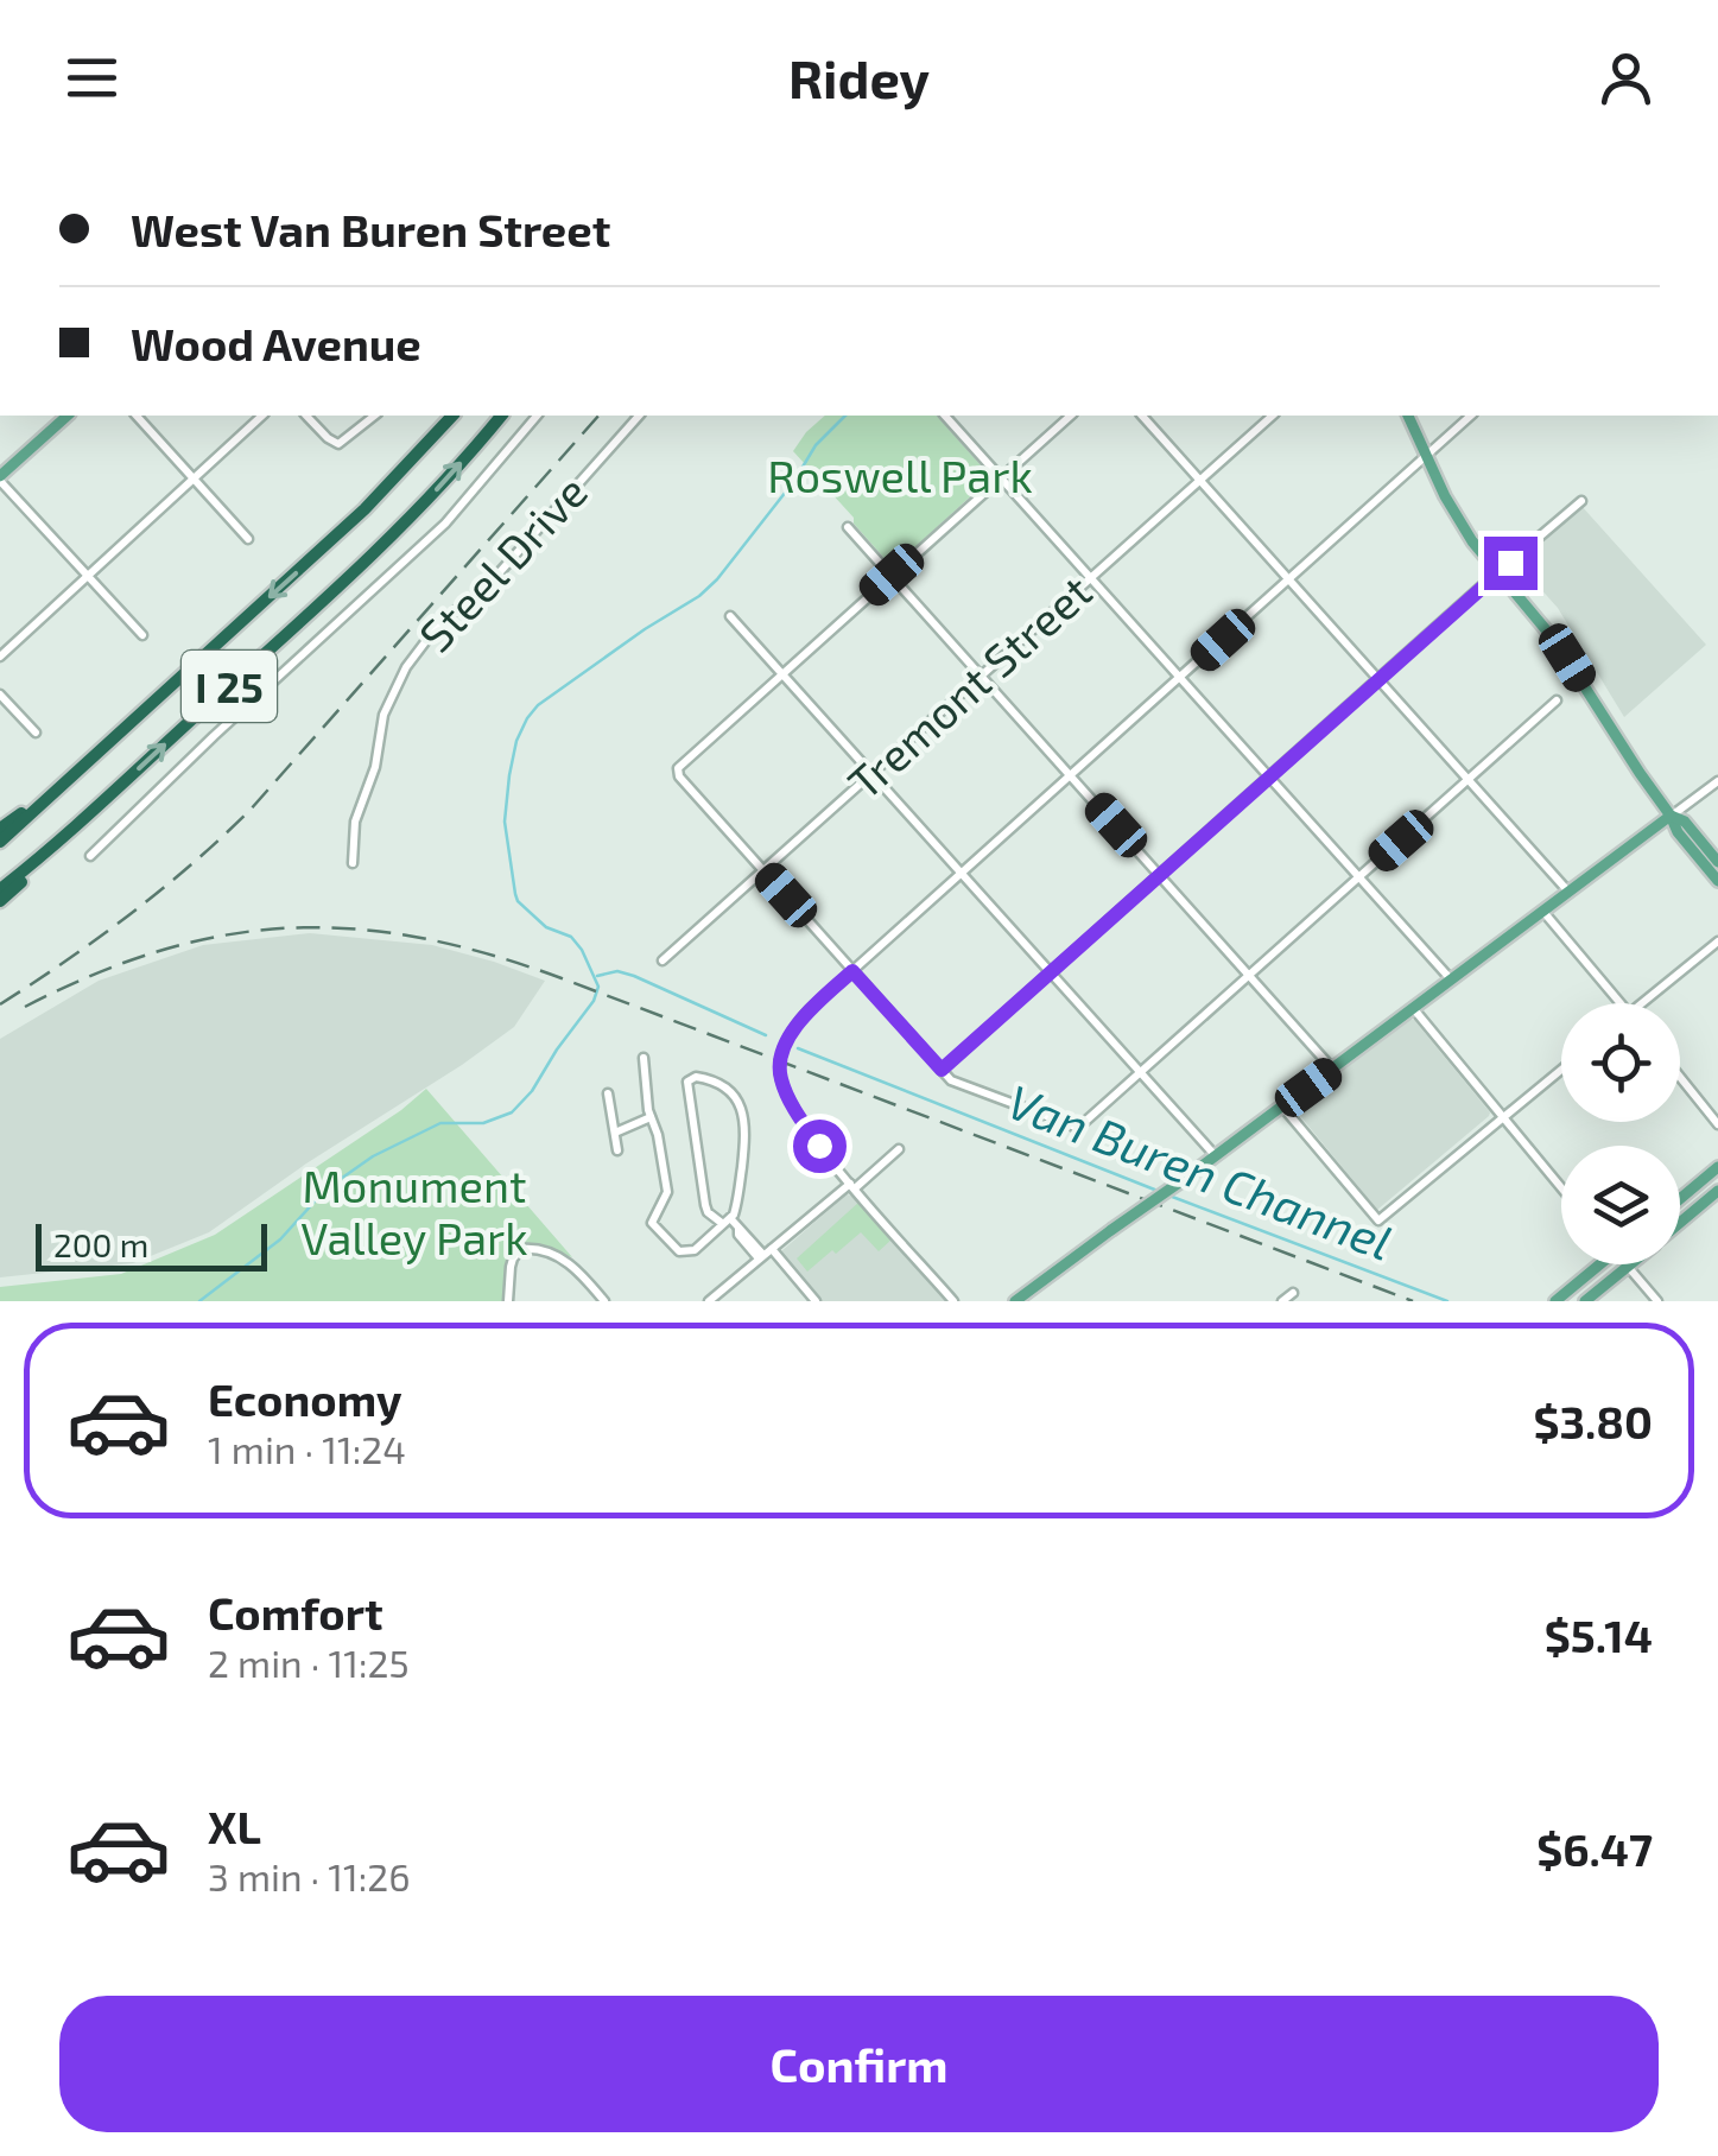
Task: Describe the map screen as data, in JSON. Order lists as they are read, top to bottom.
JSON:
{
  "streets": {
    "highway": ["I 25"],
    "street": ["Steel Drive", "Tremont Street"]
  },
  "water": ["Van Buren Channel"],
  "parks": ["Roswell Park", "Monument Valley Park"],
  "scale_bar": "200 m",
  "page": {
    "header": "Ridey",
    "banner": ["West Van Buren Street", "Wood Avenue"],
    "scale": "200 m",
    "list": [
      {
        "name": "Economy",
        "note": "1 min · 11:24",
        "value": "$3.80"
      },
      {
        "name": "Comfort",
        "note": "2 min · 11:25",
        "value": "$5.14"
      },
      {
        "name": "XL",
        "note": "3 min · 11:26",
        "value": "$6.47"
      }
    ],
    "buttons": "Confirm"
  }
}
